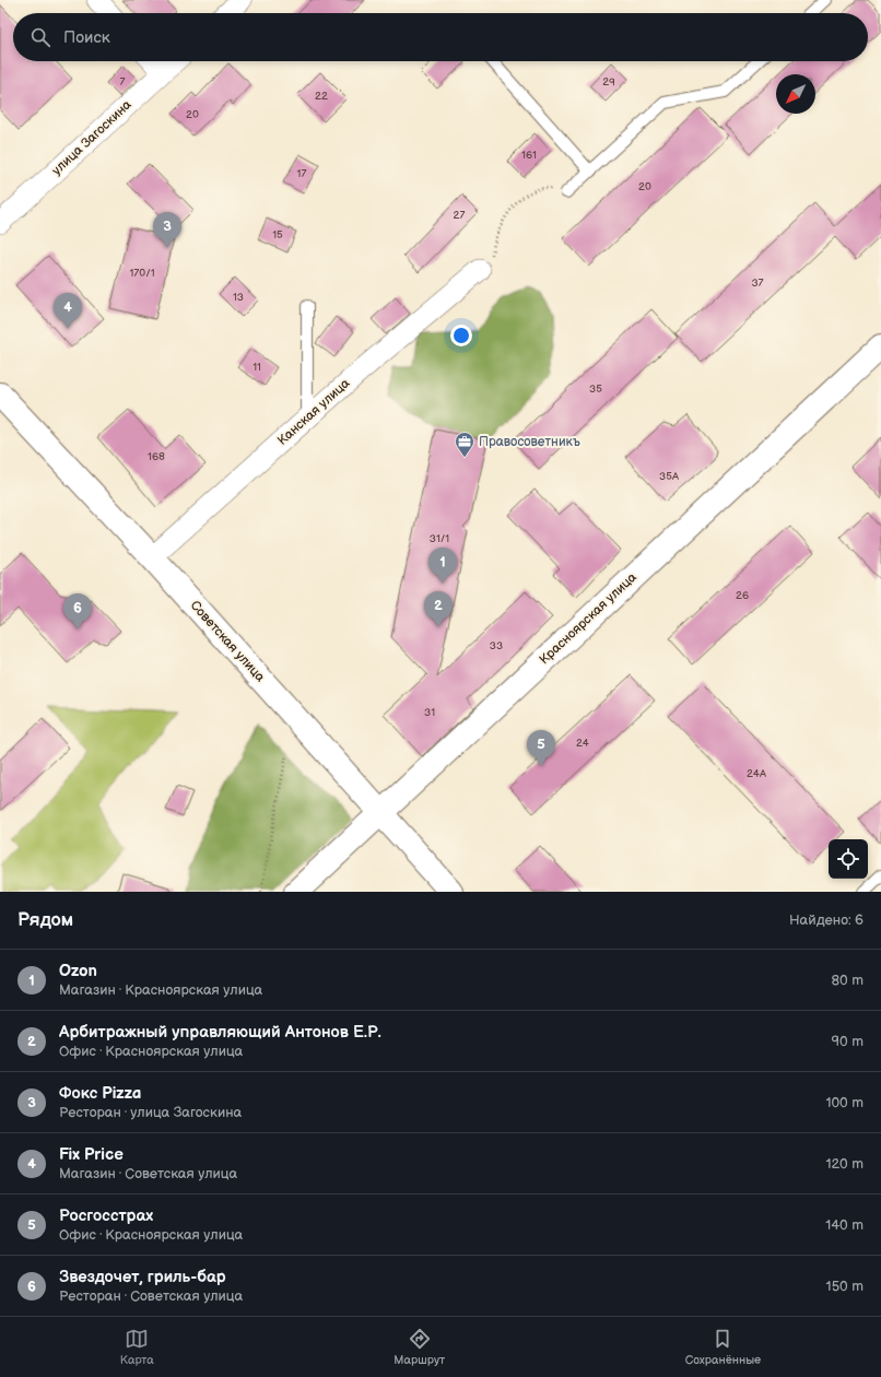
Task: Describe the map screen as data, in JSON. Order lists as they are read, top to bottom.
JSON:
{
  "streets": {
    "main road": ["Красноярская улица", "Советская улица"],
    "street": ["улица Загоскина", "Канская улица"]
  },
  "crossings": [
    ["Канская улица", "Советская улица"],
    ["Красноярская улица", "Советская улица"]
  ],
  "places": {
    "office": ["Правосоветникъ"]
  },
  "house_numbers": [
    "7",
    "29",
    "22",
    "20",
    "161",
    "17",
    "20",
    "27",
    "15",
    "170/1",
    "37",
    "13",
    "11",
    "35",
    "168",
    "35А",
    "31/1",
    "26",
    "33",
    "31",
    "24",
    "24А"
  ],
  "north": "bottom left",
  "page": {
    "search": "Поиск",
    "pins": [
      "3",
      "4",
      "1",
      "2",
      "6",
      "5"
    ],
    "heading": ["Рядом", "Найдено: 6"],
    "list": [
      {
        "mark": "1",
        "name": "Ozon",
        "note": "Магазин · Красноярская улица",
        "value": "80 m"
      },
      {
        "mark": "2",
        "name": "Арбитражный управляющий Антонов Е.Р.",
        "note": "Офис · Красноярская улица",
        "value": "90 m"
      },
      {
        "mark": "3",
        "name": "Фокс Pizza",
        "note": "Ресторан · улица Загоскина",
        "value": "100 m"
      },
      {
        "mark": "4",
        "name": "Fix Price",
        "note": "Магазин · Советская улица",
        "value": "120 m"
      },
      {
        "mark": "5",
        "name": "Росгосстрах",
        "note": "Офис · Красноярская улица",
        "value": "140 m"
      },
      {
        "mark": "6",
        "name": "Звездочет, гриль-бар",
        "note": "Ресторан · Советская улица",
        "value": "150 m"
      }
    ],
    "nav": ["Карта", "Маршрут", "Сохранённые"]
  }
}
